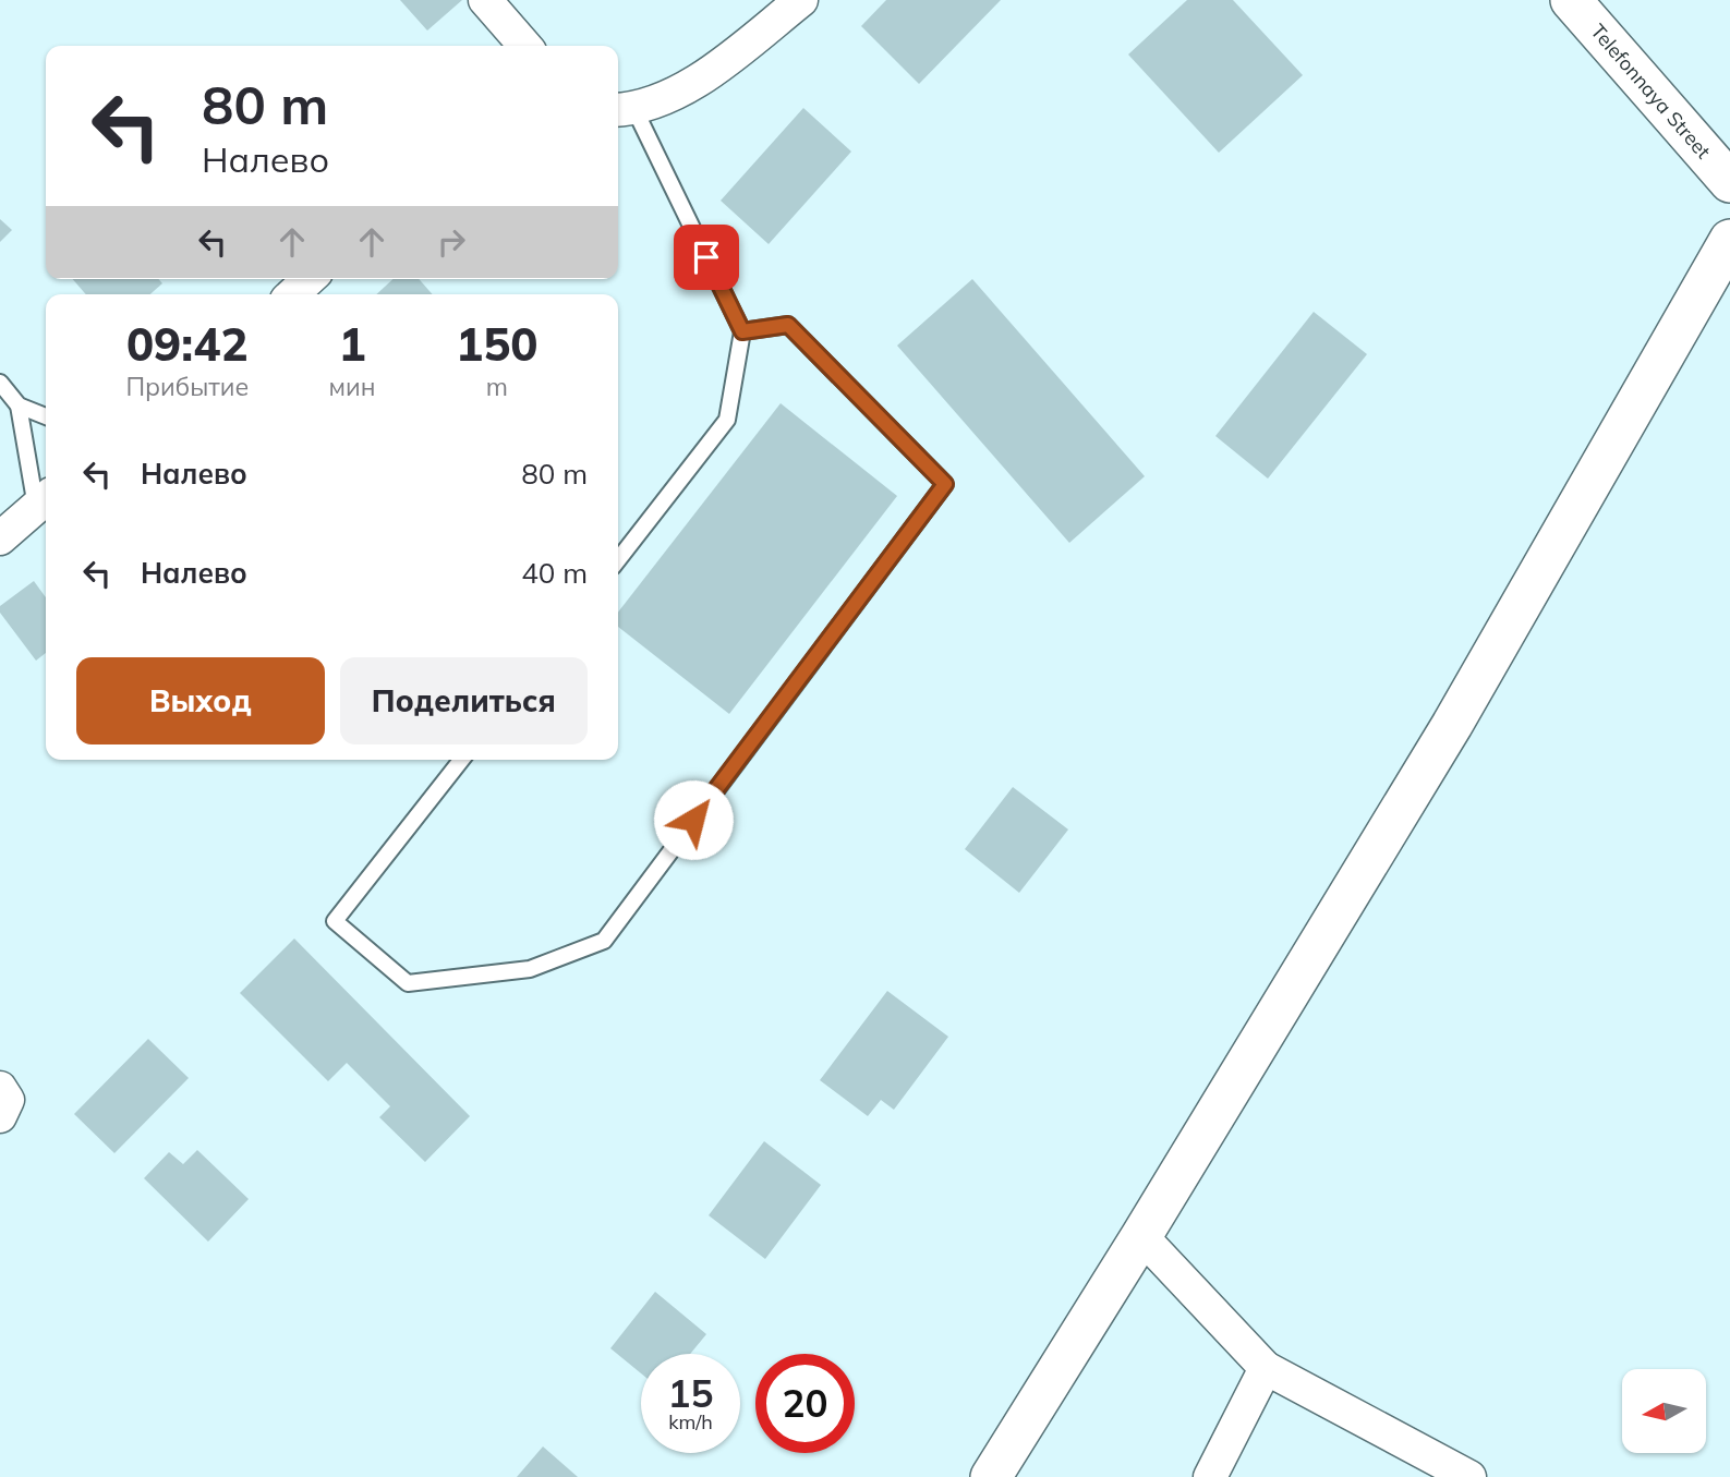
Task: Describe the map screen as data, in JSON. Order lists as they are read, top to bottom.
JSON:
{
  "streets": {
    "street": ["Telefonnaya Street"]
  },
  "north": "left",
  "page": {
    "turn": ["80 m", "Налево"],
    "eta": [
      "09:42",
      "Прибытие",
      "1",
      "мин",
      "150",
      "m"
    ],
    "list": [
      {
        "name": "Налево",
        "value": "80 m"
      },
      {
        "name": "Налево",
        "value": "40 m"
      }
    ],
    "buttons": ["Выход", "Поделиться"],
    "speed": "15 km/h",
    "limit": "20"
  }
}
